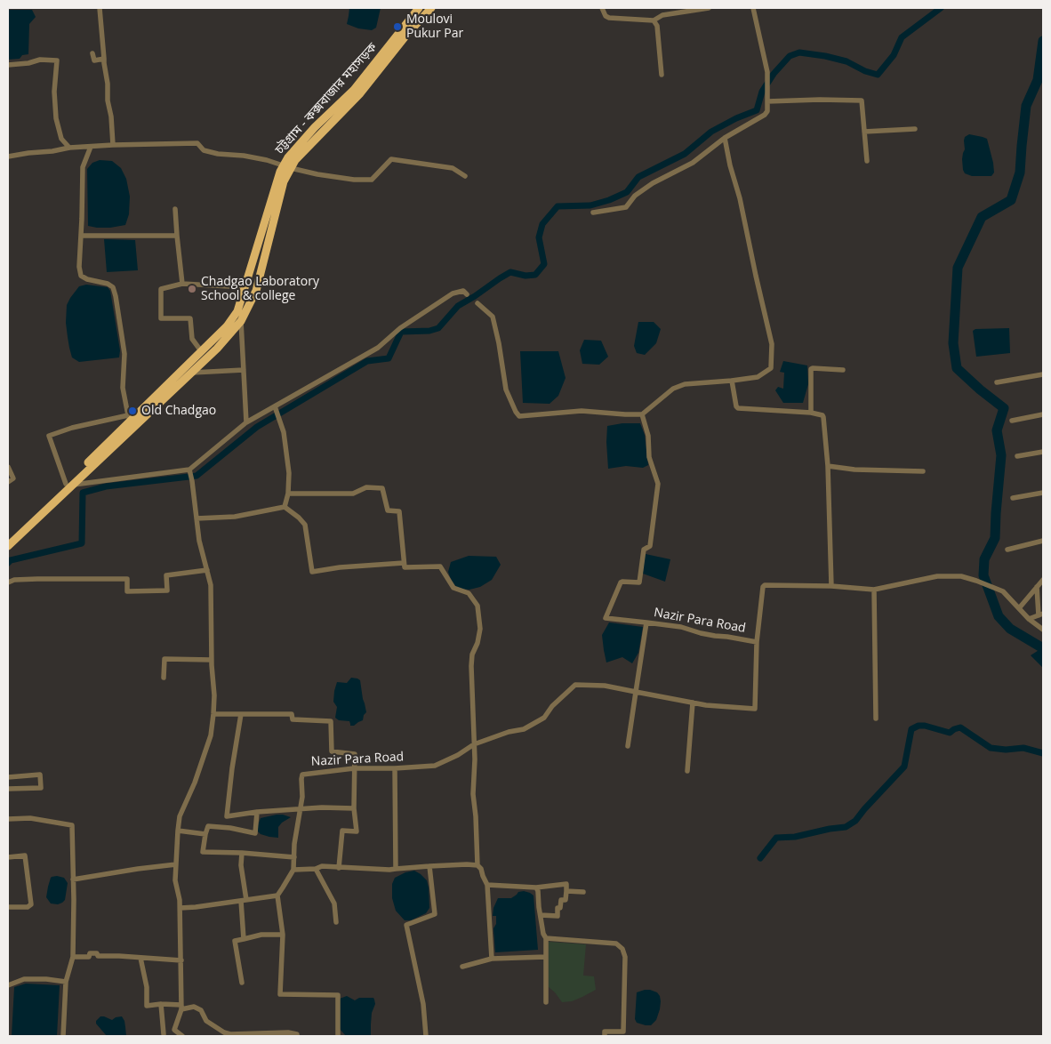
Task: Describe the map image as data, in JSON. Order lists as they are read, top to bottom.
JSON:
{
  "streets": {
    "highway": ["চট্টগ্রাম - কক্সবাজার মহাসড়ক"],
    "street": ["Nazir Para Road"]
  },
  "places": ["Moulovi Pukur Par", "Chadgao Laboratory School & college", "Old Chadgao"]
}
